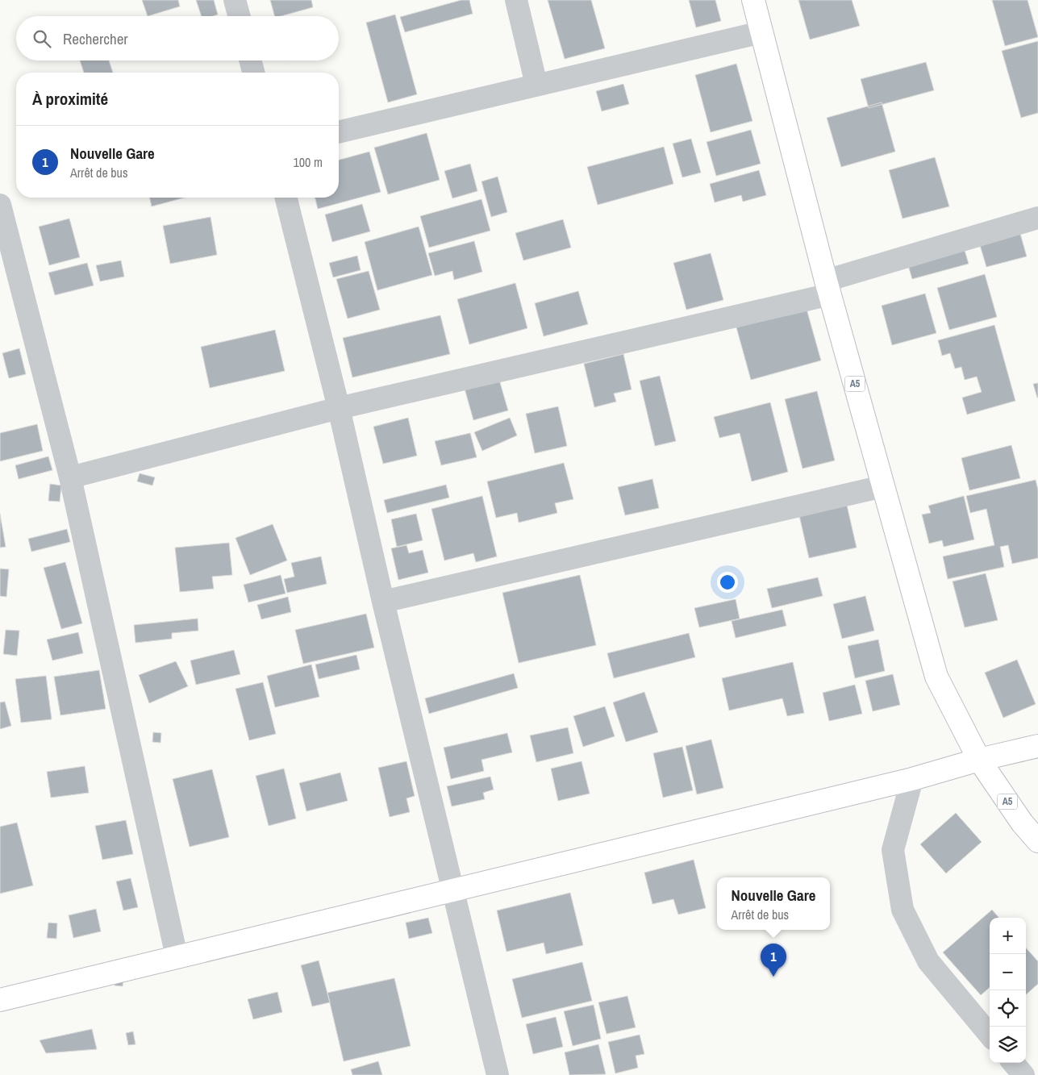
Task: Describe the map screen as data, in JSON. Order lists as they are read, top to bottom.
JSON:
{
  "streets": {
    "street": ["A5"]
  },
  "page": {
    "search": "Rechercher",
    "heading": "À proximité",
    "list": [
      {
        "mark": "1",
        "name": "Nouvelle Gare",
        "note": "Arrêt de bus",
        "value": "100 m"
      }
    ],
    "popup": ["Nouvelle Gare", "Arrêt de bus"],
    "map_buttons": ["+", "−"],
    "pins": "1"
  }
}
